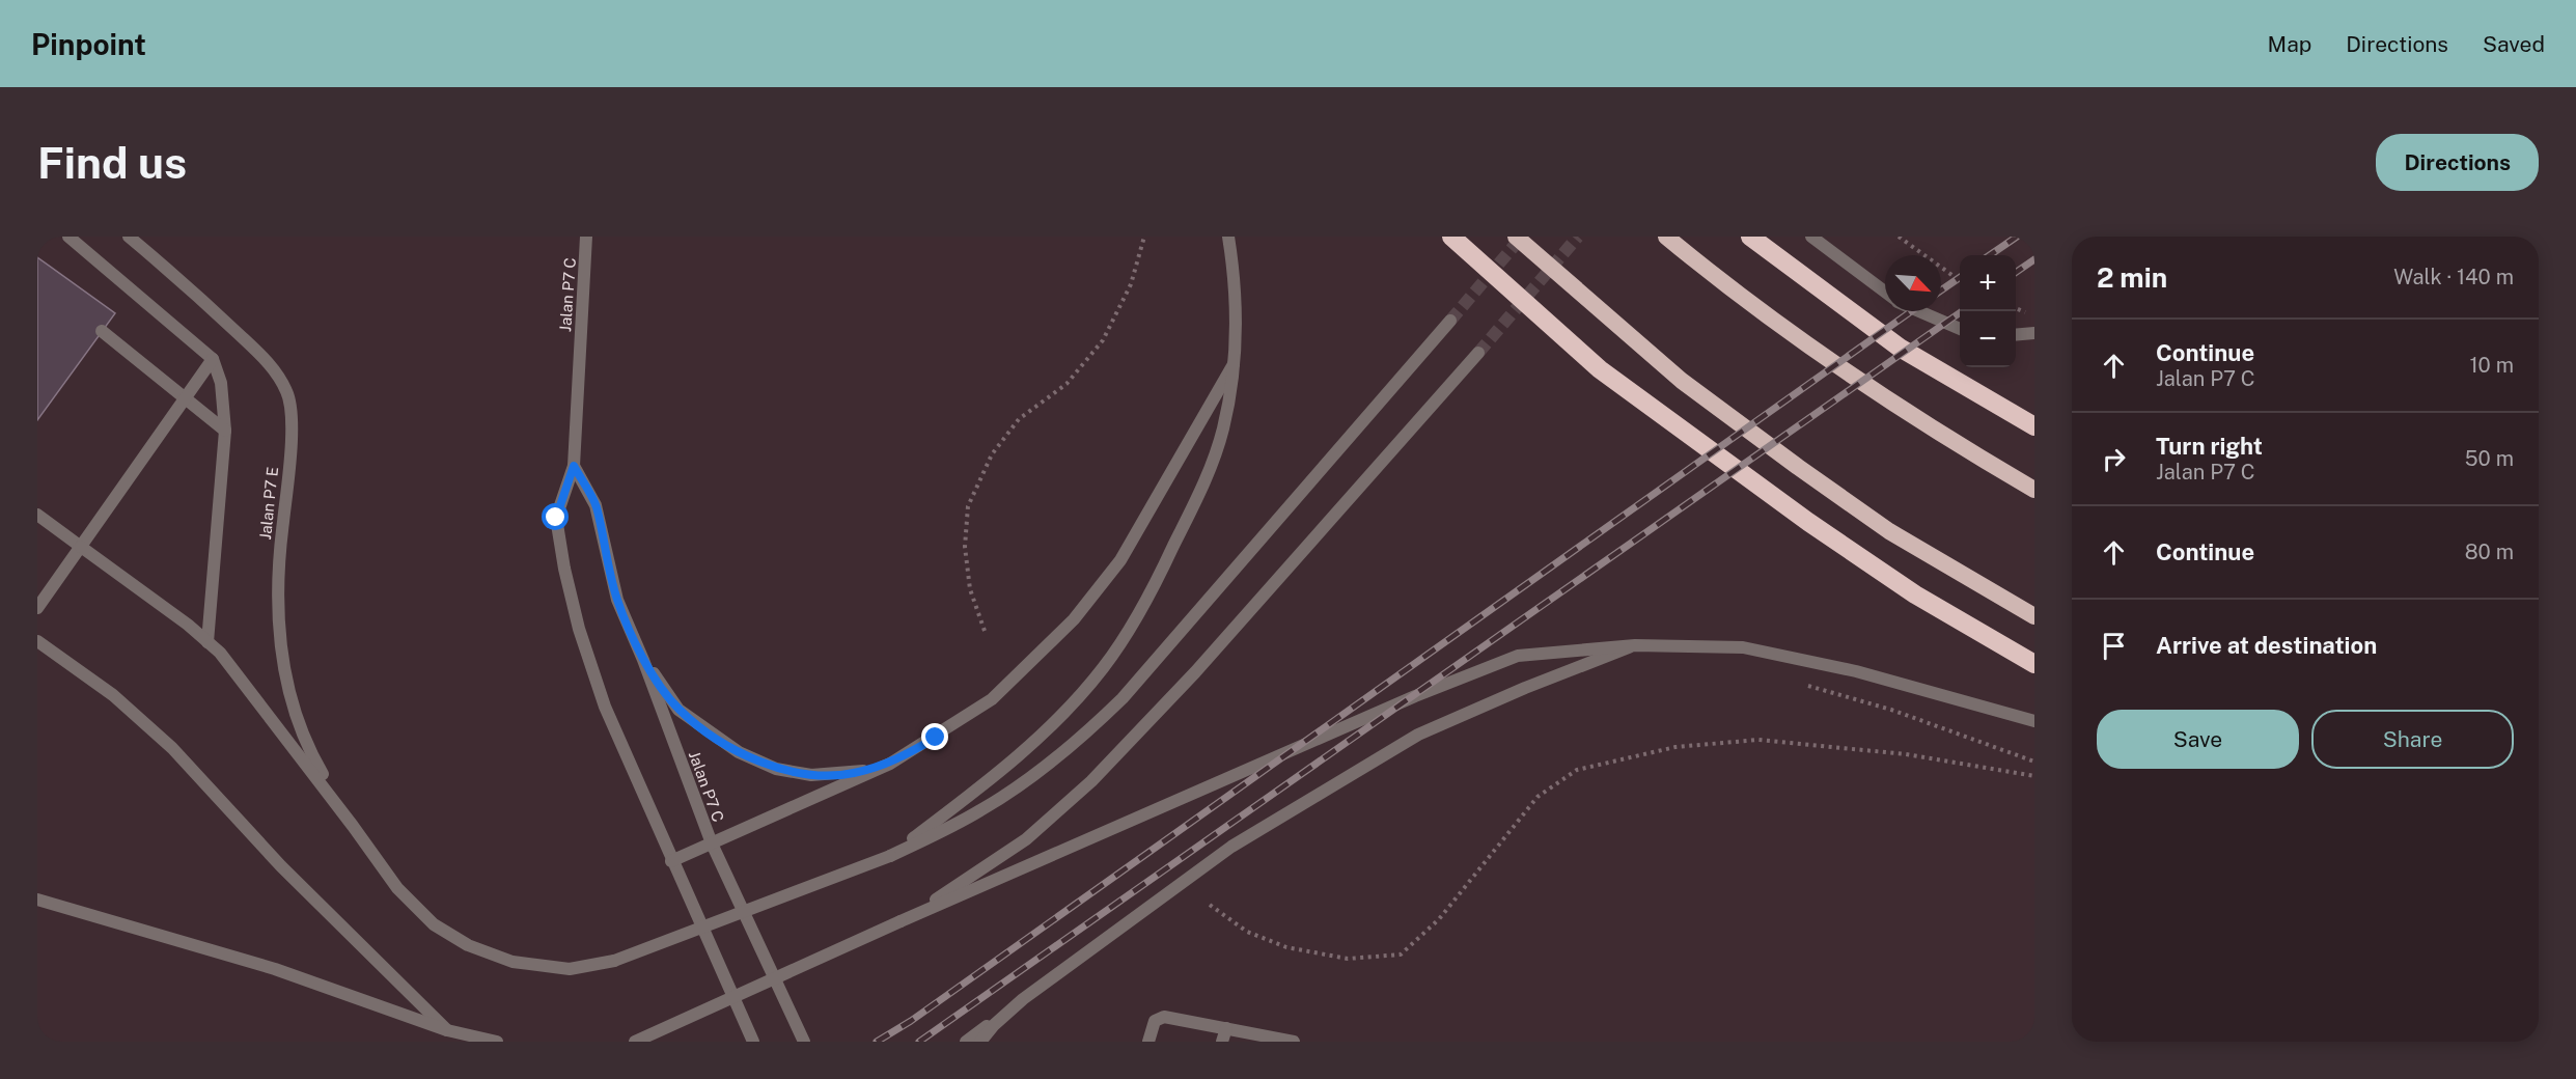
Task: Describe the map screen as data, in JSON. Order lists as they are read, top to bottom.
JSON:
{
  "streets": {
    "street": ["Jalan P7 C", "Jalan P7 E"]
  },
  "north": "bottom right",
  "page": {
    "header": "Pinpoint",
    "nav": ["Map", "Directions", "Saved"],
    "buttons": [
      "Directions",
      ["Save", "Share"]
    ],
    "title": "Find us",
    "heading": ["2 min", "Walk · 140 m"],
    "map_buttons": ["+", "−"],
    "list": [
      ["Continue", "Jalan P7 C", "10 m"],
      ["Turn right", "Jalan P7 C", "50 m"],
      ["Continue", "80 m"],
      "Arrive at destination"
    ]
  }
}
